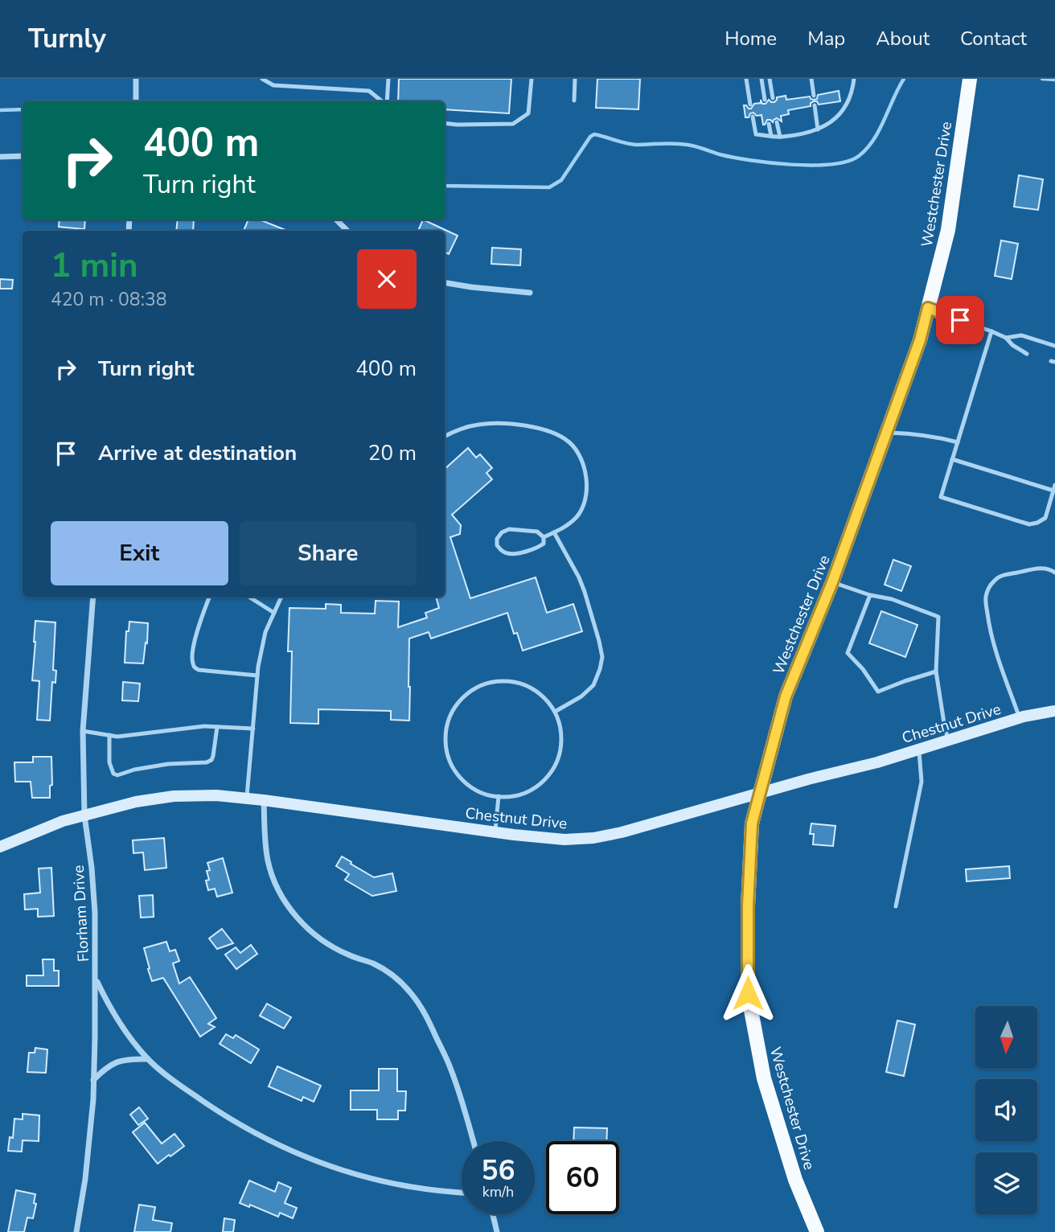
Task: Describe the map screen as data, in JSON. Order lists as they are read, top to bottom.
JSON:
{
  "streets": {
    "main road": ["Westchester Drive"],
    "street": ["Chestnut Drive", "Florham Drive"]
  },
  "crossings": [
    ["Westchester Drive", "Chestnut Drive"],
    ["Chestnut Drive", "Florham Drive"]
  ],
  "north": "bottom",
  "page": {
    "header": "Turnly",
    "nav": [
      "Home",
      "Map",
      "About",
      "Contact"
    ],
    "turn": ["400 m", "Turn right"],
    "heading": ["1 min", "420 m · 08:38"],
    "list": [
      {
        "name": "Turn right",
        "value": "400 m"
      },
      {
        "name": "Arrive at destination",
        "value": "20 m"
      }
    ],
    "buttons": ["Exit", "Share"],
    "speed": "56 km/h",
    "limit": "60"
  }
}
